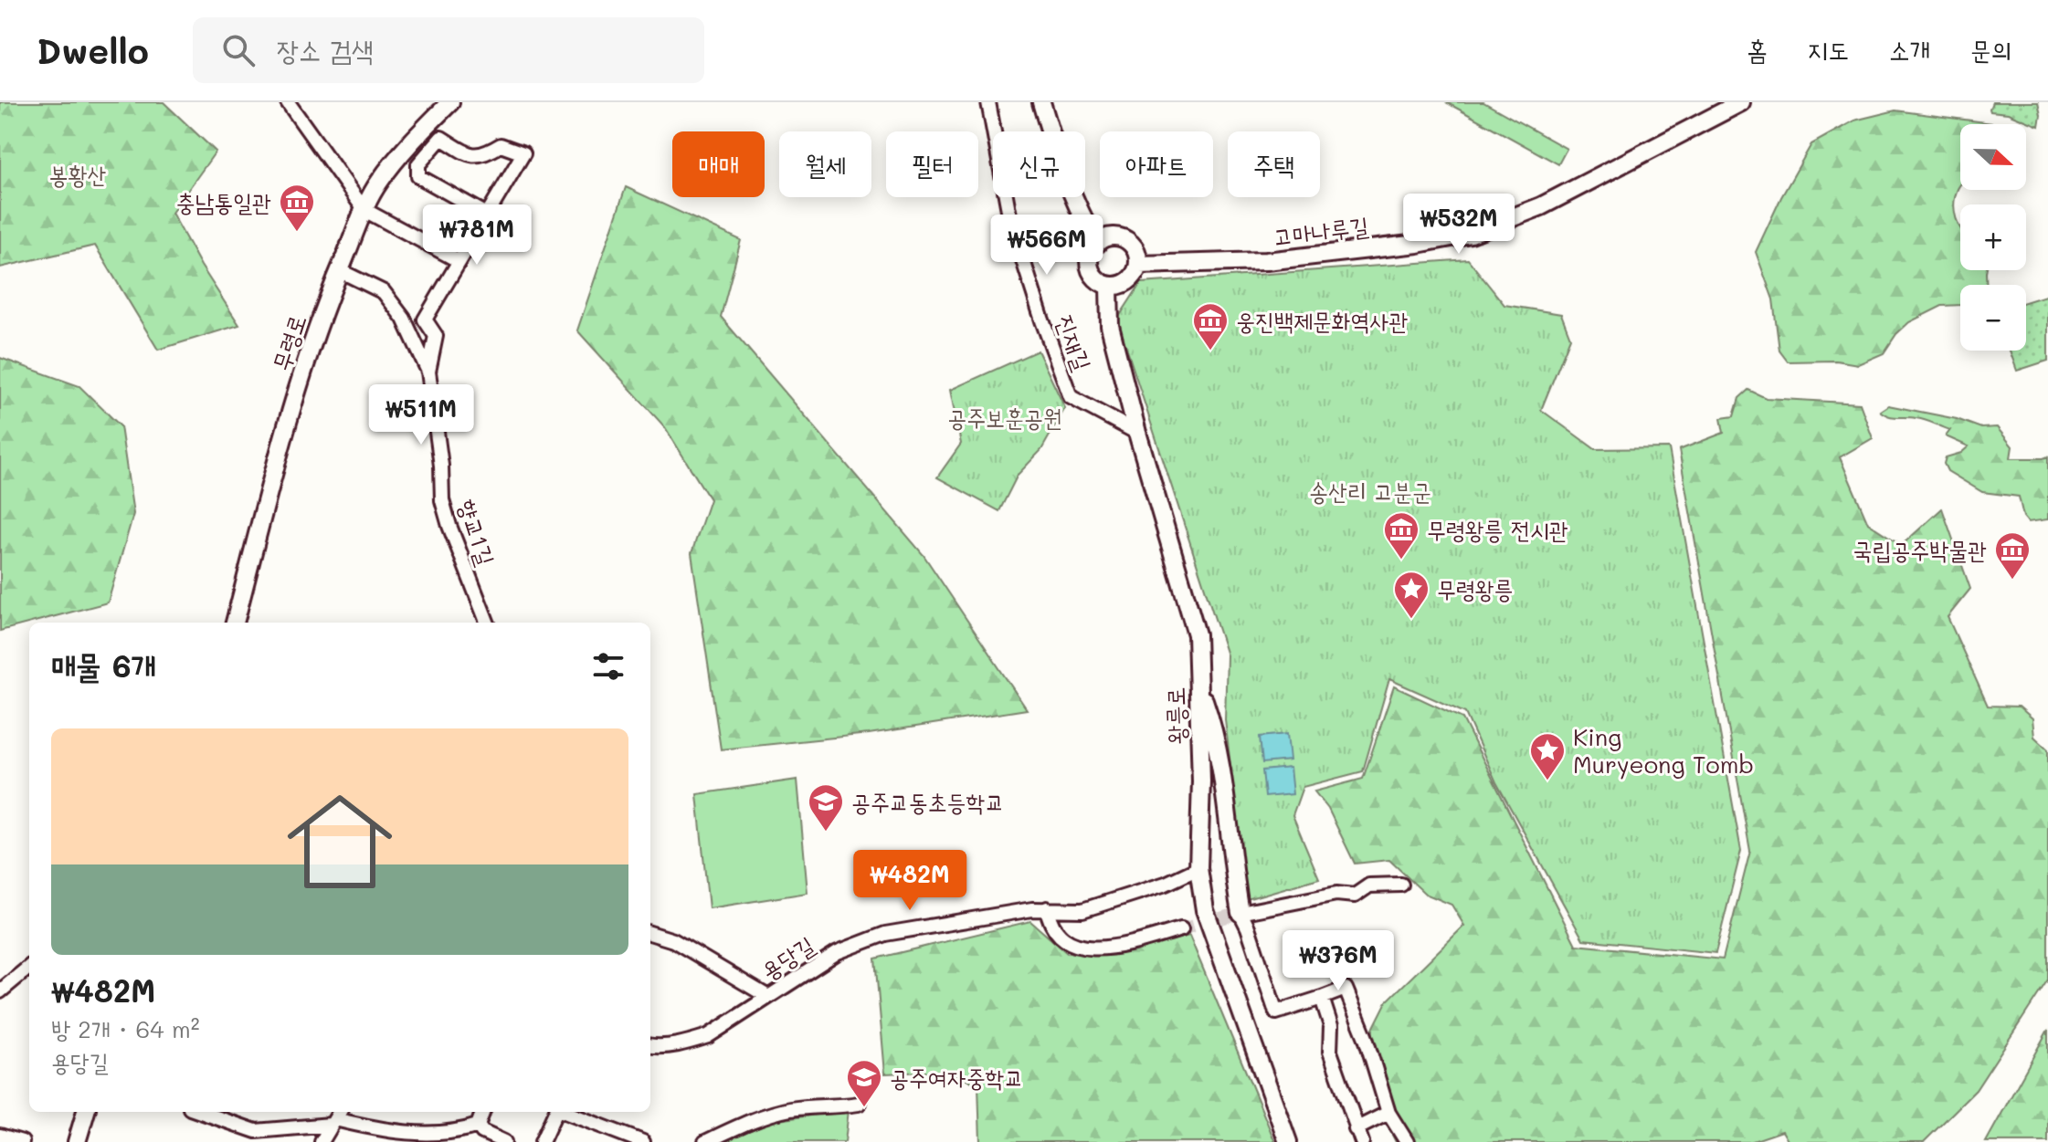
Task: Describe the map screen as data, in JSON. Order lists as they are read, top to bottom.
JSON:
{
  "streets": {
    "main road": ["고마나루길", "무령로", "왕릉로"],
    "street": ["진재길", "향교1길", "용당길"]
  },
  "crossings": [
    ["고마나루길", "왕릉로"],
    ["무령로", "향교1길"],
    ["진재길", "왕릉로"],
    ["왕릉로", "용당길"]
  ],
  "parks": ["봉황산", "공주보훈공원", "송산리 고분군"],
  "places": {
    "museum": [
      "충남통일관",
      "웅진백제문화역사관",
      "무령왕릉 전시관",
      "국립공주박물관"
    ],
    "place": ["무령왕릉", "King Muryeong Tomb"],
    "school or university": ["공주교동초등학교", "공주여자중학교"]
  },
  "north": "right",
  "page": {
    "header": "Dwello",
    "search": "장소 검색",
    "nav": [
      "홈",
      "지도",
      "소개",
      "문의"
    ],
    "map_buttons": ["+", "−"],
    "chip": [
      "매매",
      "월세",
      "필터",
      "신규",
      "아파트",
      "주택"
    ],
    "price": [
      "₩532M",
      "₩781M",
      "₩566M",
      "₩511M",
      "₩482M",
      "₩376M"
    ],
    "heading": "매물 6개",
    "list": [
      {
        "name": "₩482M",
        "note": "방 2개 · 64 m² · 용당길"
      }
    ]
  }
}
